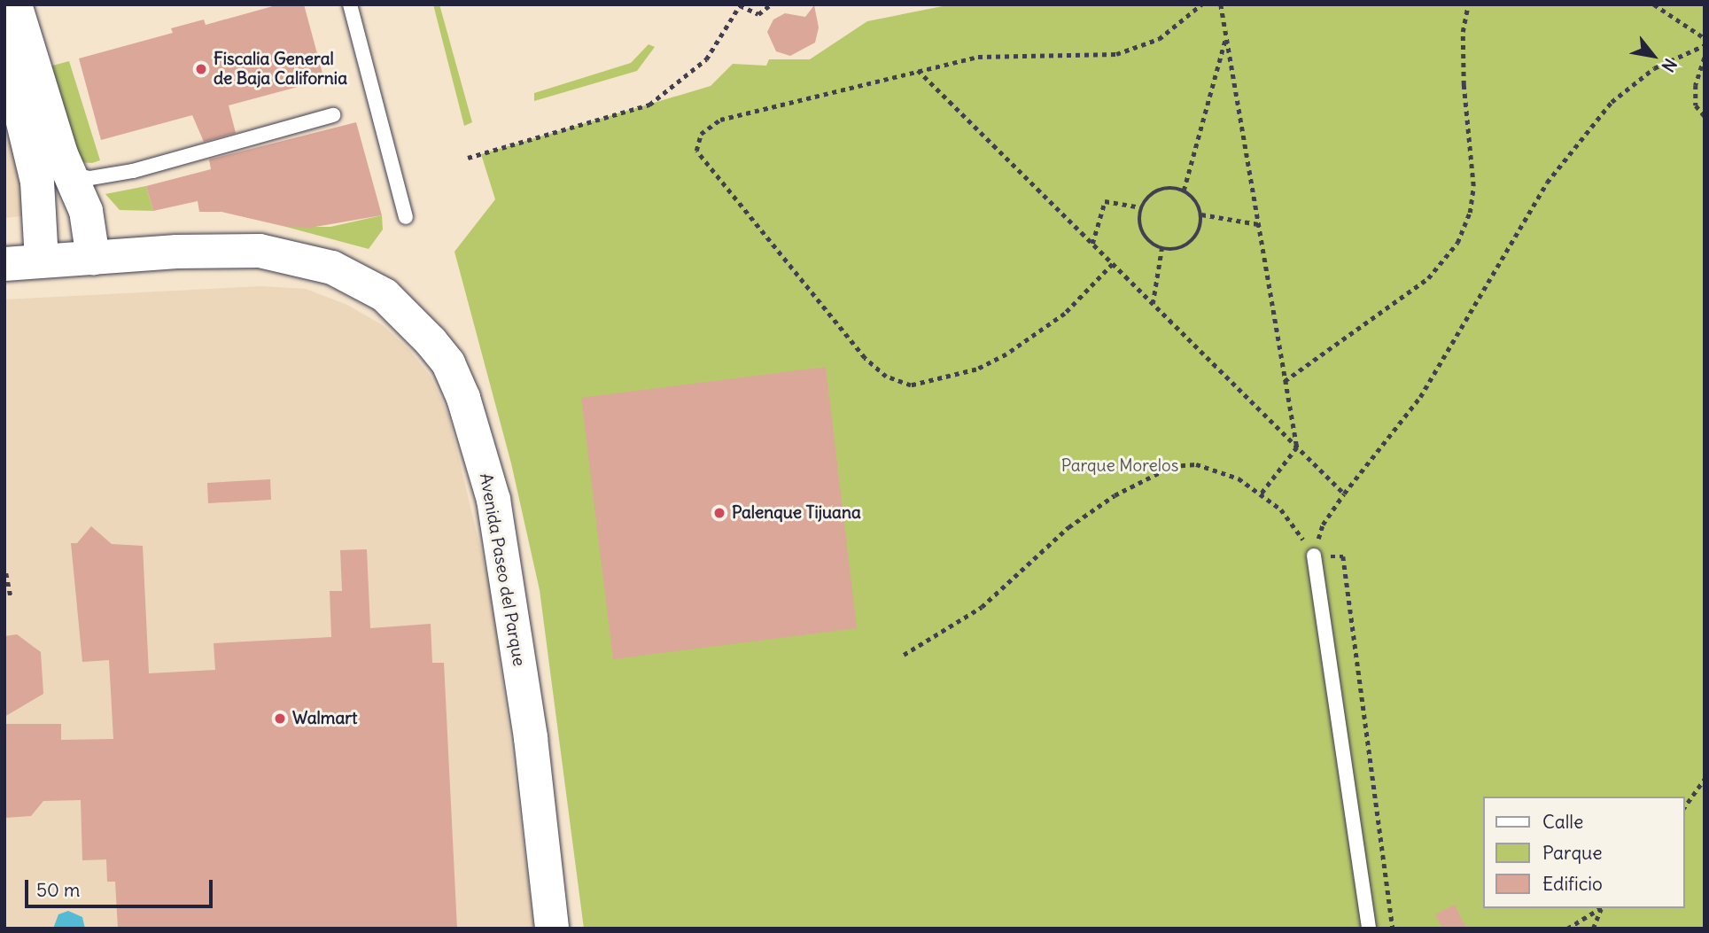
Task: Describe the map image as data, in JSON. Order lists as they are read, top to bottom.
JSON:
{
  "streets": {
    "main road": ["Avenida Paseo del Parque"]
  },
  "parks": ["Parque Morelos"],
  "places": ["Fiscalia General de Baja California", "Palenque Tijuana", "Walmart"],
  "legend": ["Calle", "Parque", "Edificio"],
  "scale_bar": "50 m",
  "north": "bottom right"
}
